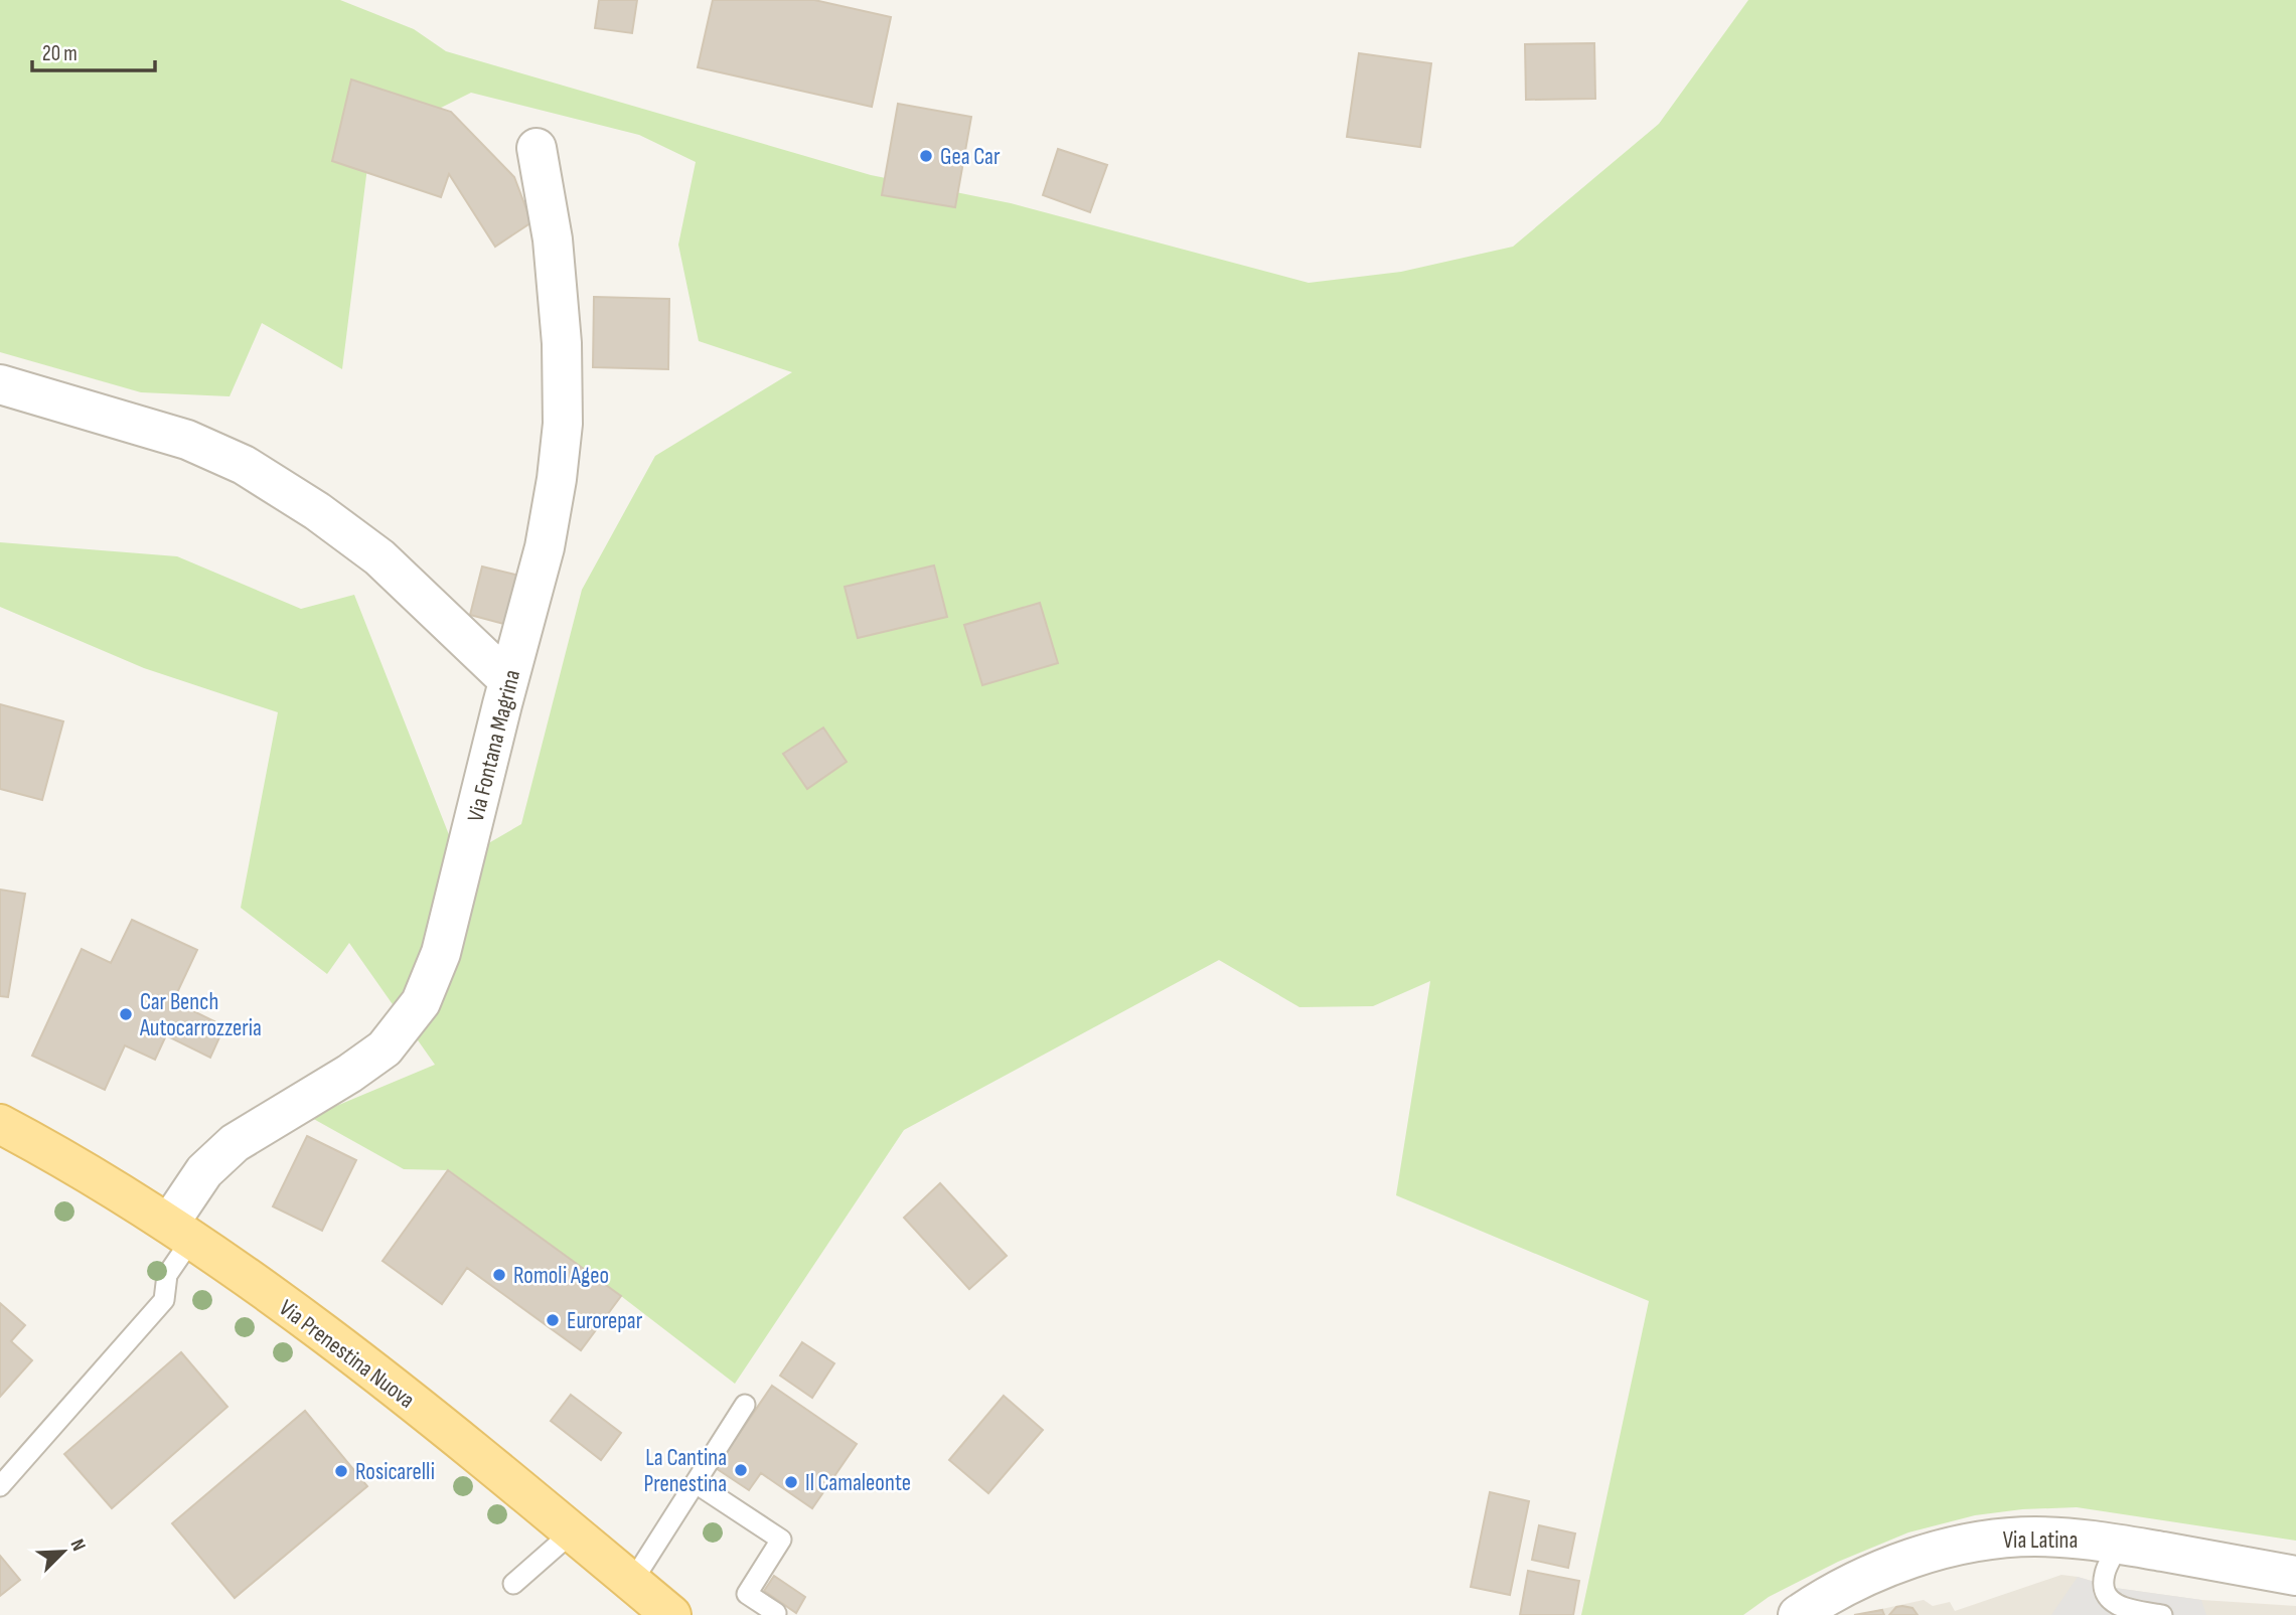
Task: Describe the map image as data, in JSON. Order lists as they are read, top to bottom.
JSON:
{
  "streets": {
    "main road": ["Via Prenestina Nuova"],
    "street": ["Via Fontana Magrina", "Via Latina"]
  },
  "crossings": [
    ["Via Fontana Magrina", "Via Prenestina Nuova"]
  ],
  "places": [
    "Gea Car",
    "Car Bench Autocarrozzeria",
    "Romoli Ageo",
    "Eurorepar",
    "La Cantina Prenestina",
    "Rosicarelli",
    "Il Camaleonte"
  ],
  "scale_bar": "20 m",
  "north": "top right"
}
